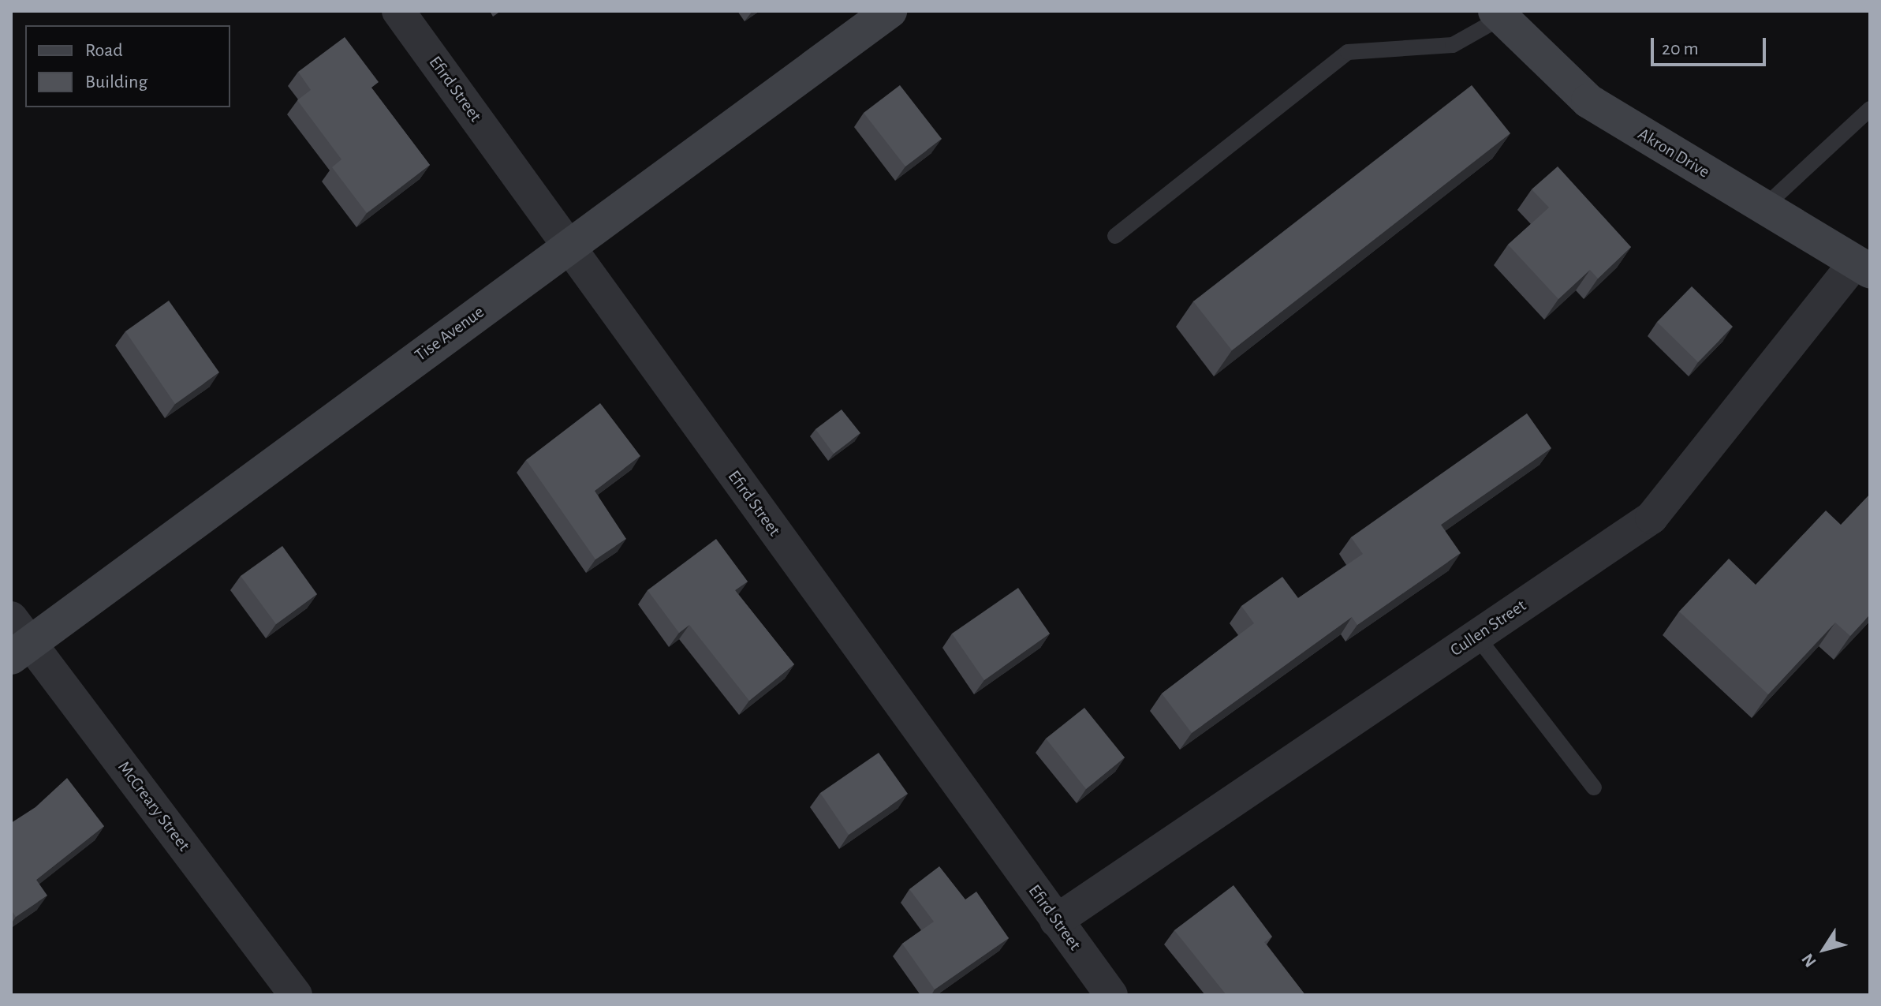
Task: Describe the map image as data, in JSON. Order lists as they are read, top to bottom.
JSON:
{
  "streets": {
    "street": [
      "Efird Street",
      "Akron Drive",
      "Tise Avenue",
      "Cullen Street",
      "McCreary Street"
    ]
  },
  "crossings": [
    ["Efird Street", "Tise Avenue"],
    ["Efird Street", "Cullen Street"],
    ["Akron Drive", "Cullen Street"],
    ["Tise Avenue", "McCreary Street"]
  ],
  "legend": ["Road", "Building"],
  "scale_bar": "20 m",
  "north": "bottom left"
}
